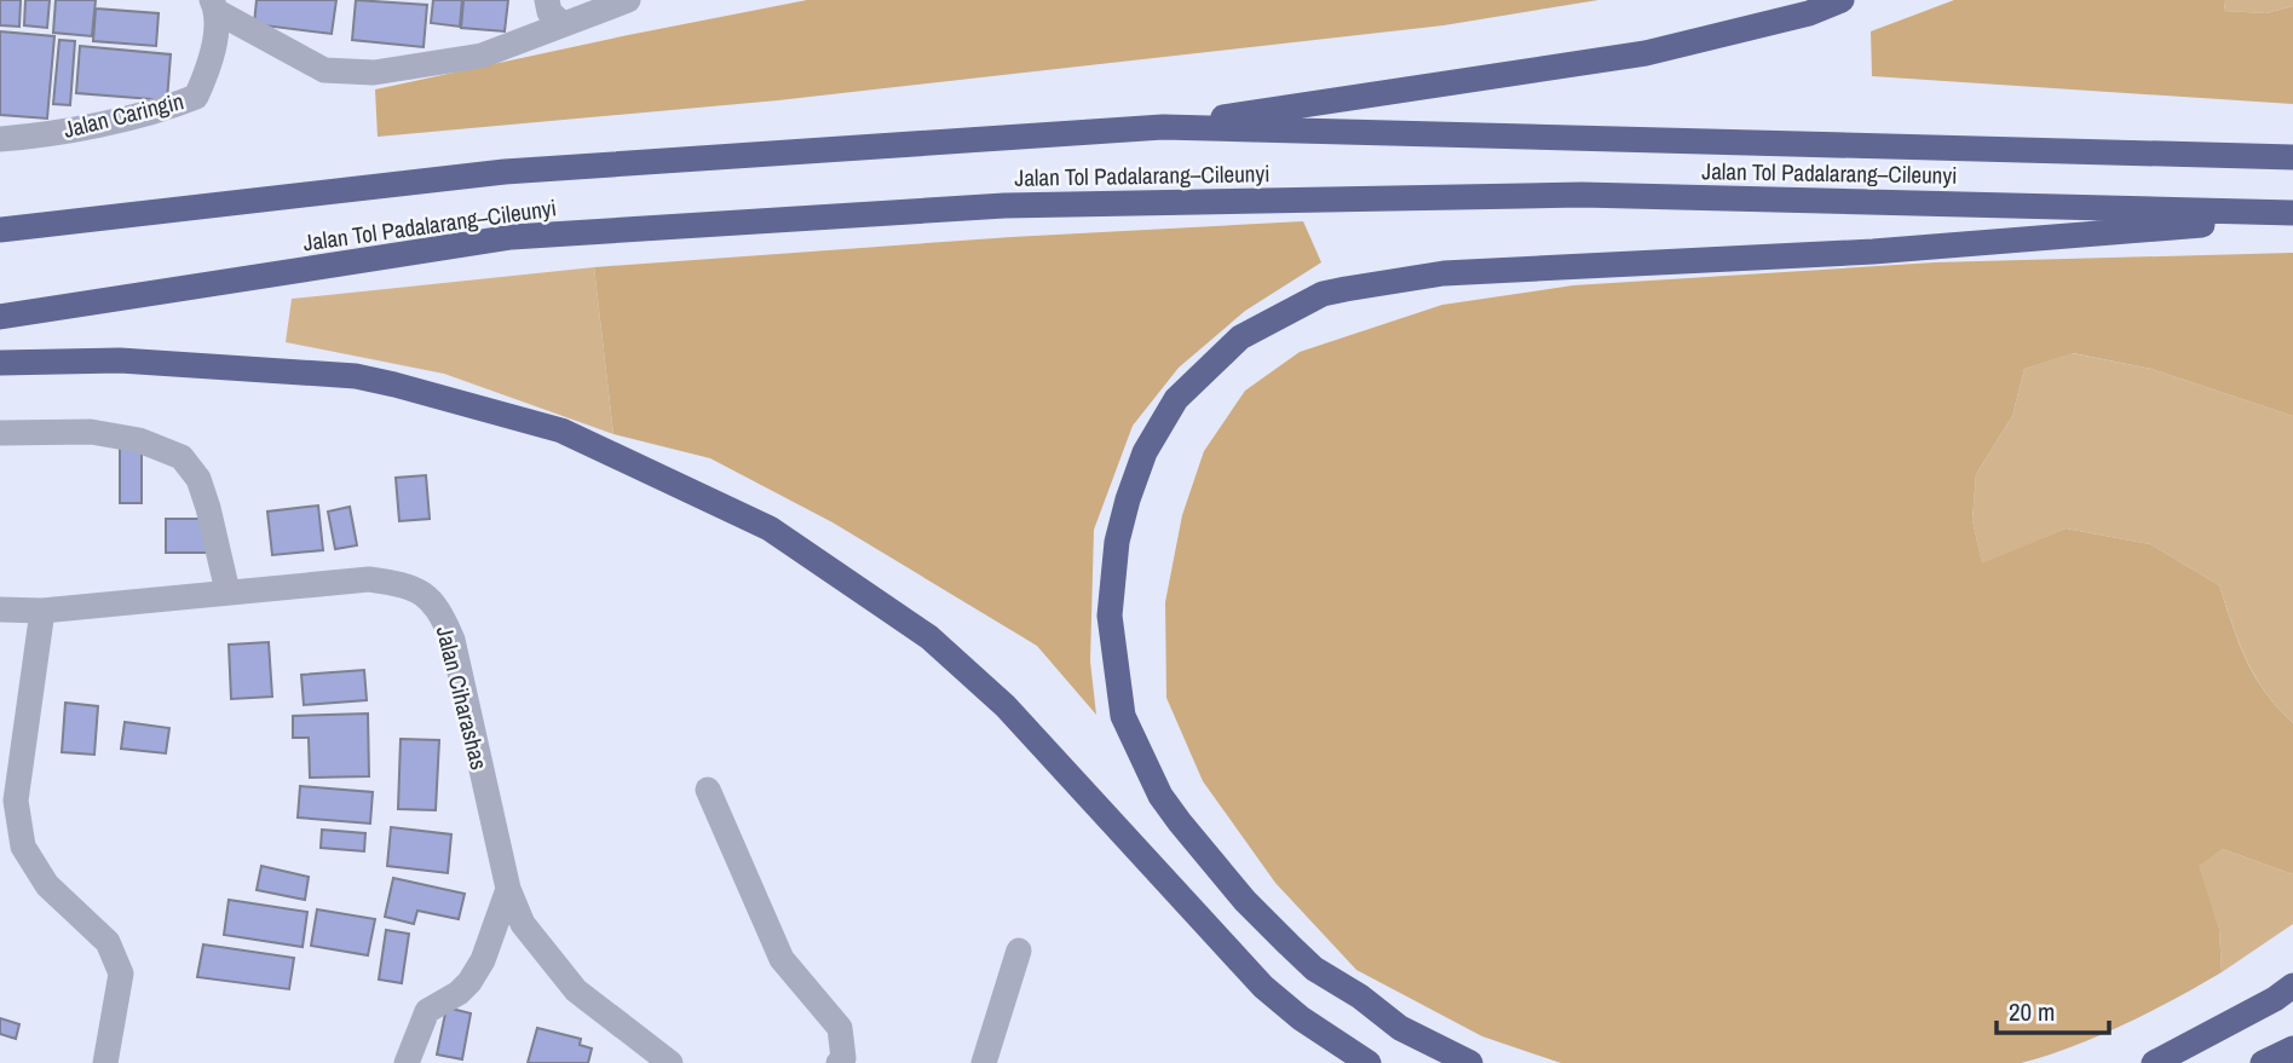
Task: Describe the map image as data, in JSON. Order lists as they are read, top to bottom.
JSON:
{
  "streets": {
    "highway": ["Jalan Tol Padalarang–Cileunyi"],
    "street": ["Jalan Caringin", "Jalan Ciharashas"]
  },
  "scale_bar": "20 m"
}
